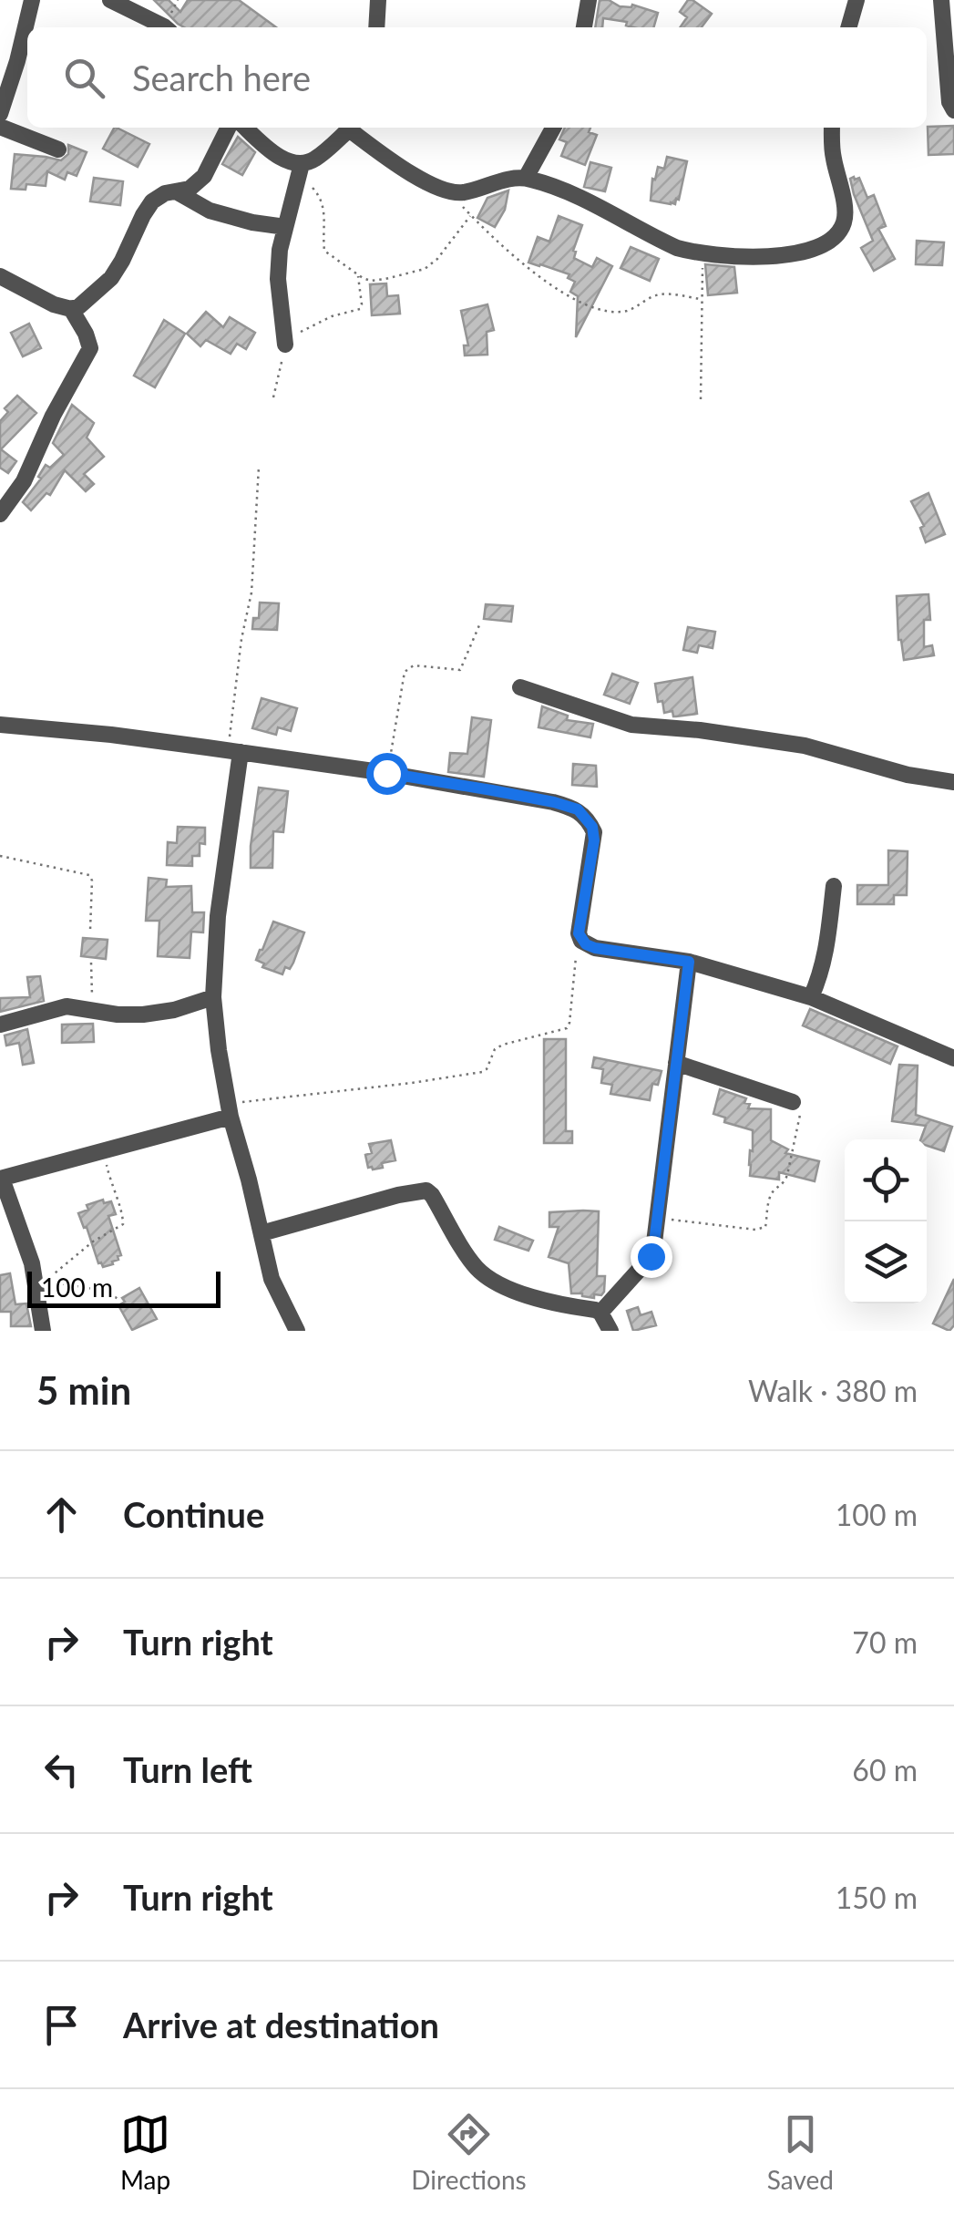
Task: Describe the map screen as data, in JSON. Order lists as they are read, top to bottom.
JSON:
{
  "scale_bar": "100 m",
  "page": {
    "search": "Search here",
    "scale": "100 m",
    "heading": ["5 min", "Walk · 380 m"],
    "list": [
      ["Continue", "100 m"],
      ["Turn right", "70 m"],
      ["Turn left", "60 m"],
      ["Turn right", "150 m"],
      "Arrive at destination"
    ],
    "nav": ["Map", "Directions", "Saved"]
  }
}
